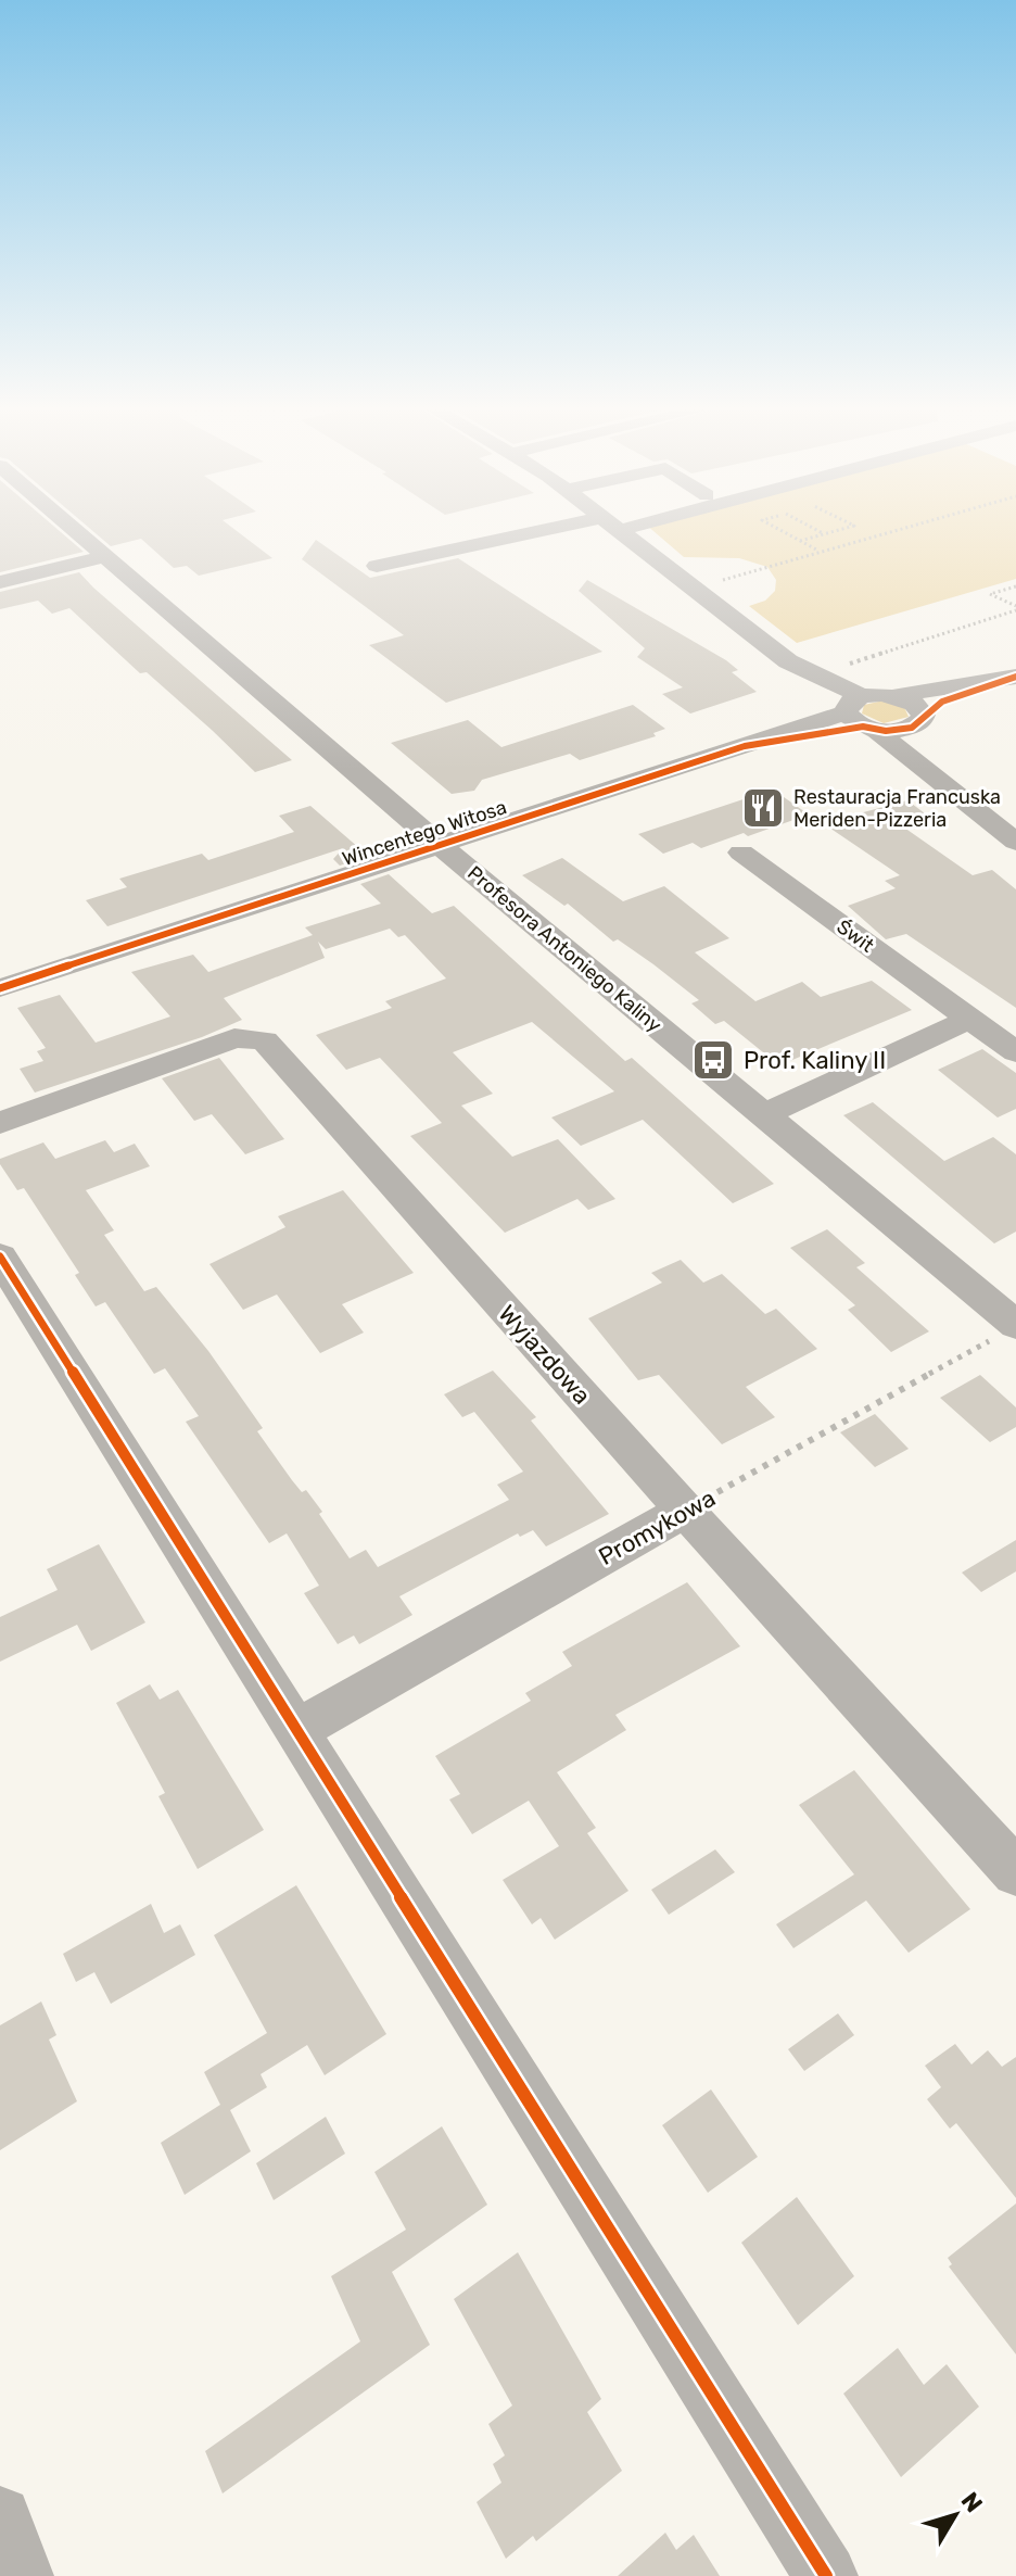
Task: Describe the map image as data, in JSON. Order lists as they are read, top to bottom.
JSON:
{
  "streets": {
    "street": [
      "Wincentego Witosa",
      "Świt",
      "Profesora Antoniego Kaliny",
      "Wyjazdowa",
      "Promykowa"
    ]
  },
  "crossings": [
    ["Wincentego Witosa", "Profesora Antoniego Kaliny"],
    ["Profesora Antoniego Kaliny", "Promykowa"],
    ["Wyjazdowa", "Promykowa"]
  ],
  "places": {
    "restaurant": ["Restauracja Francuska Meriden-Pizzeria"],
    "bus stop": ["Prof. Kaliny II"]
  },
  "north": "top right"
}
